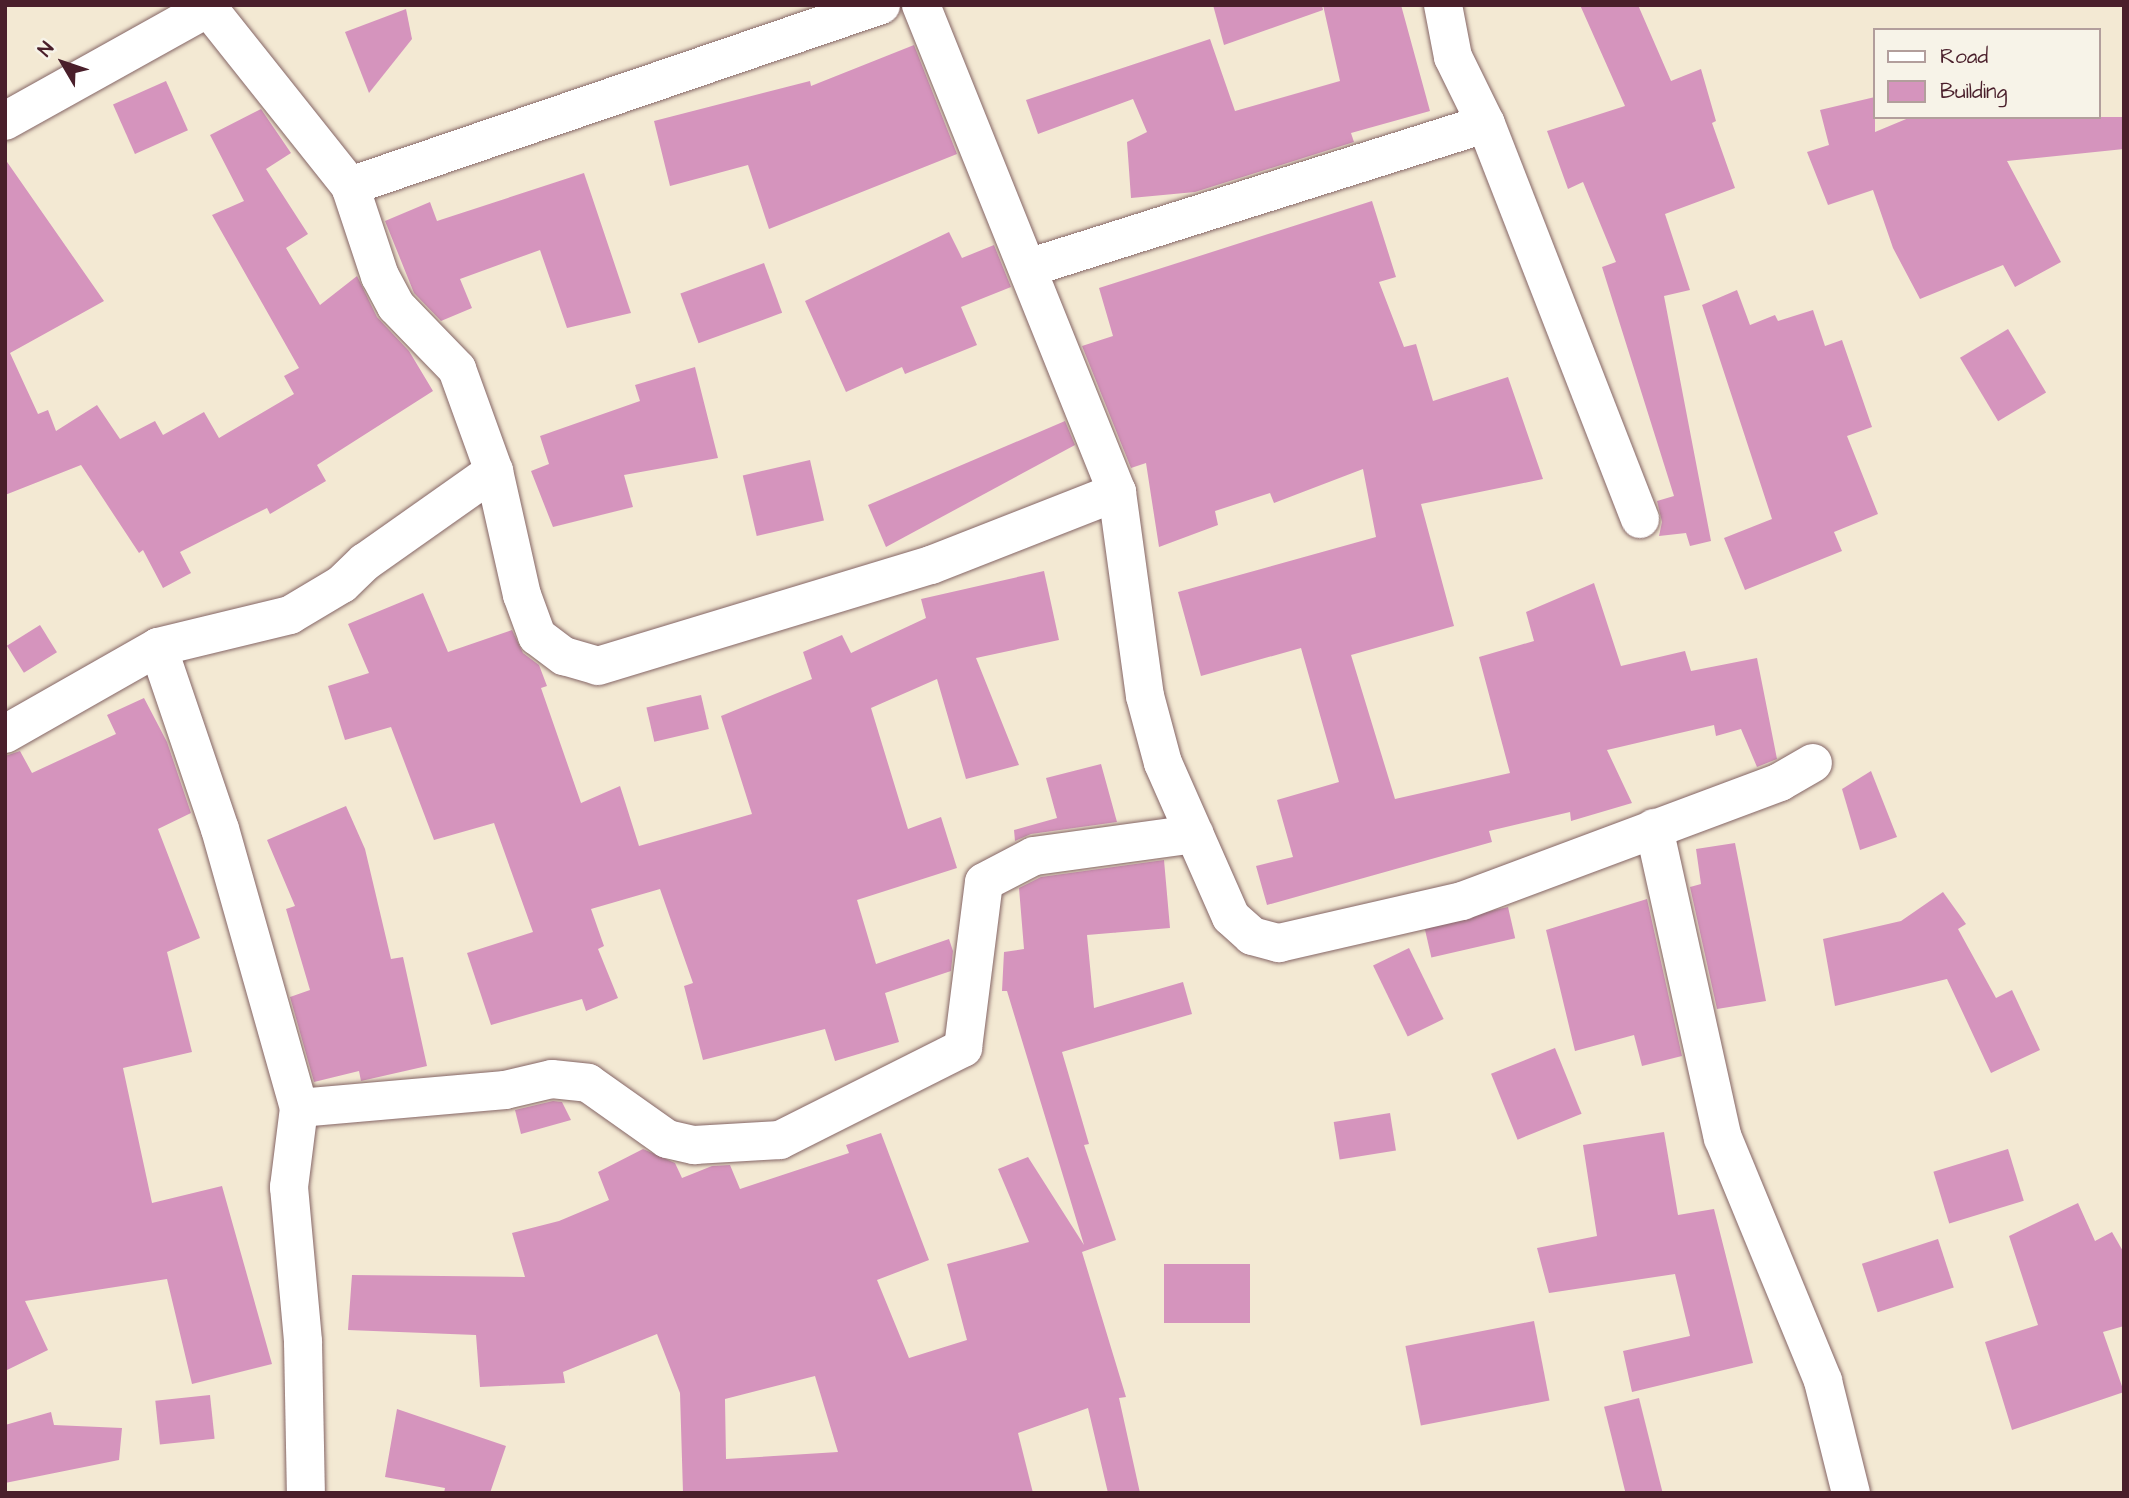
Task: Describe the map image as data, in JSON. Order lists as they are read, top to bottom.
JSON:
{
  "legend": ["Road", "Building"],
  "north": "top left"
}
